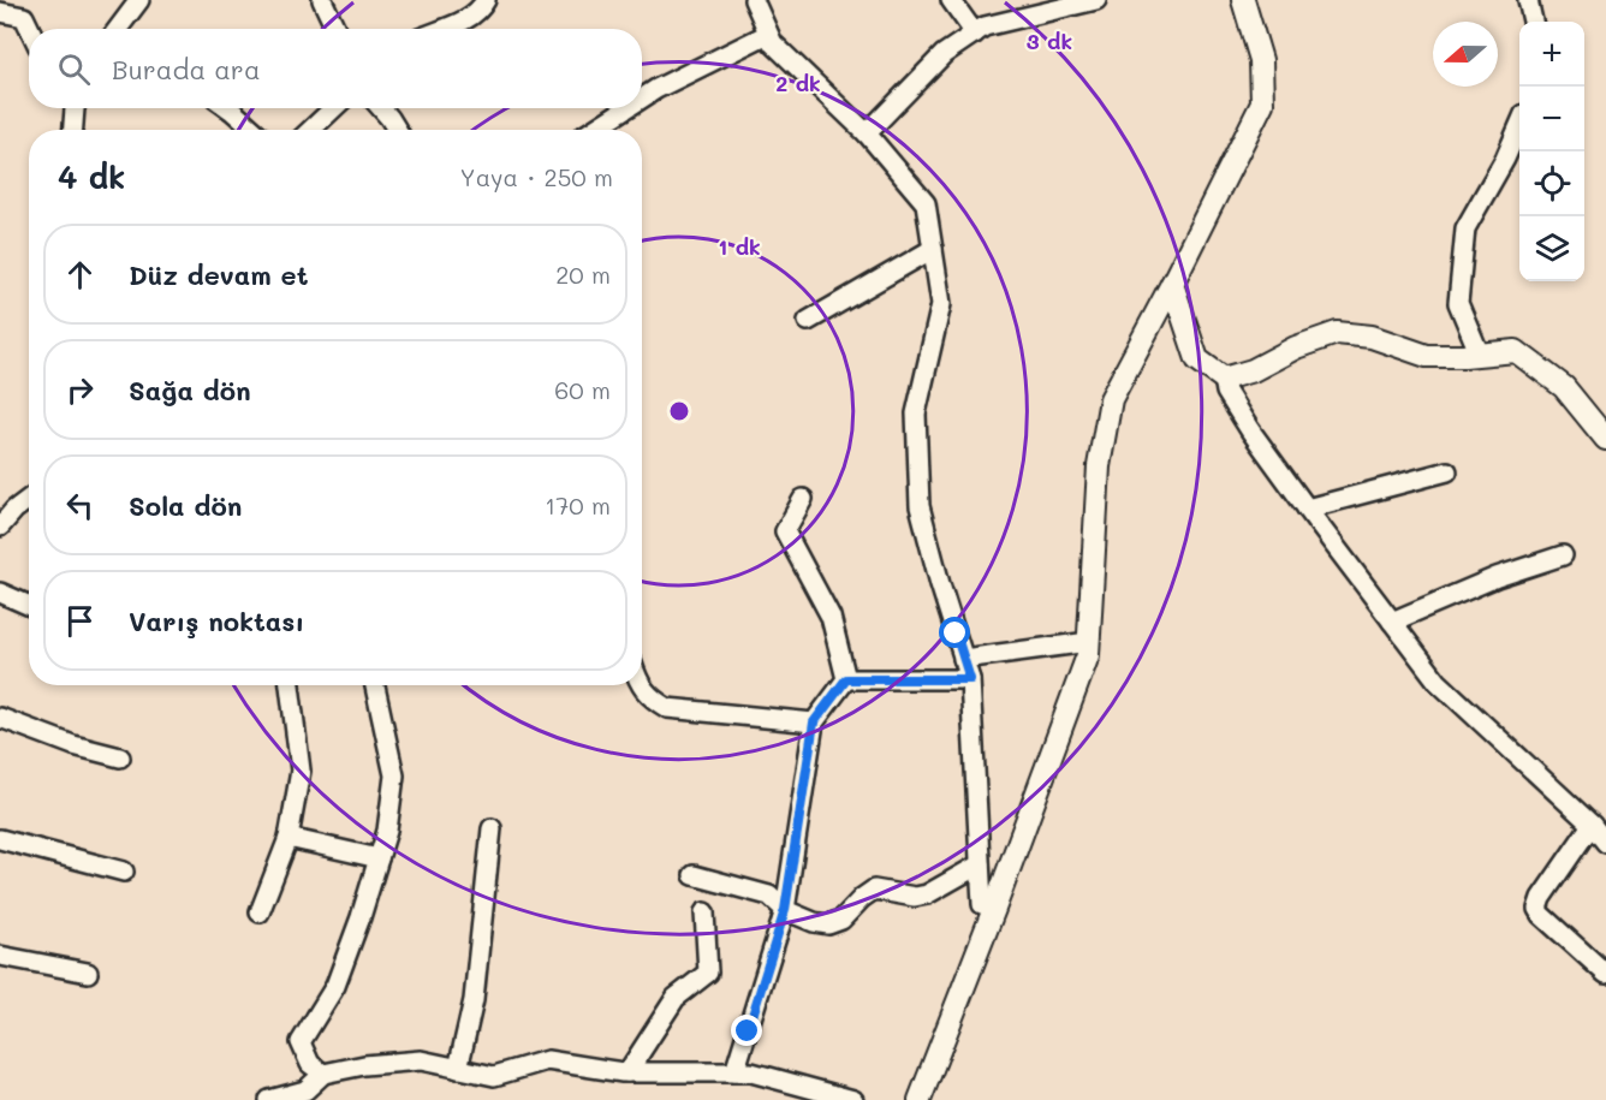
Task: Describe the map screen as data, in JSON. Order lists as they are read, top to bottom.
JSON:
{
  "north": "left",
  "page": {
    "map_buttons": ["+", "−"],
    "search": "Burada ara",
    "heading": ["4 dk", "Yaya · 250 m"],
    "list": [
      ["Düz devam et", "20 m"],
      ["Sağa dön", "60 m"],
      ["Sola dön", "170 m"],
      "Varış noktası"
    ]
  },
  "rings": ["3 dk", "2 dk", "1 dk"]
}
